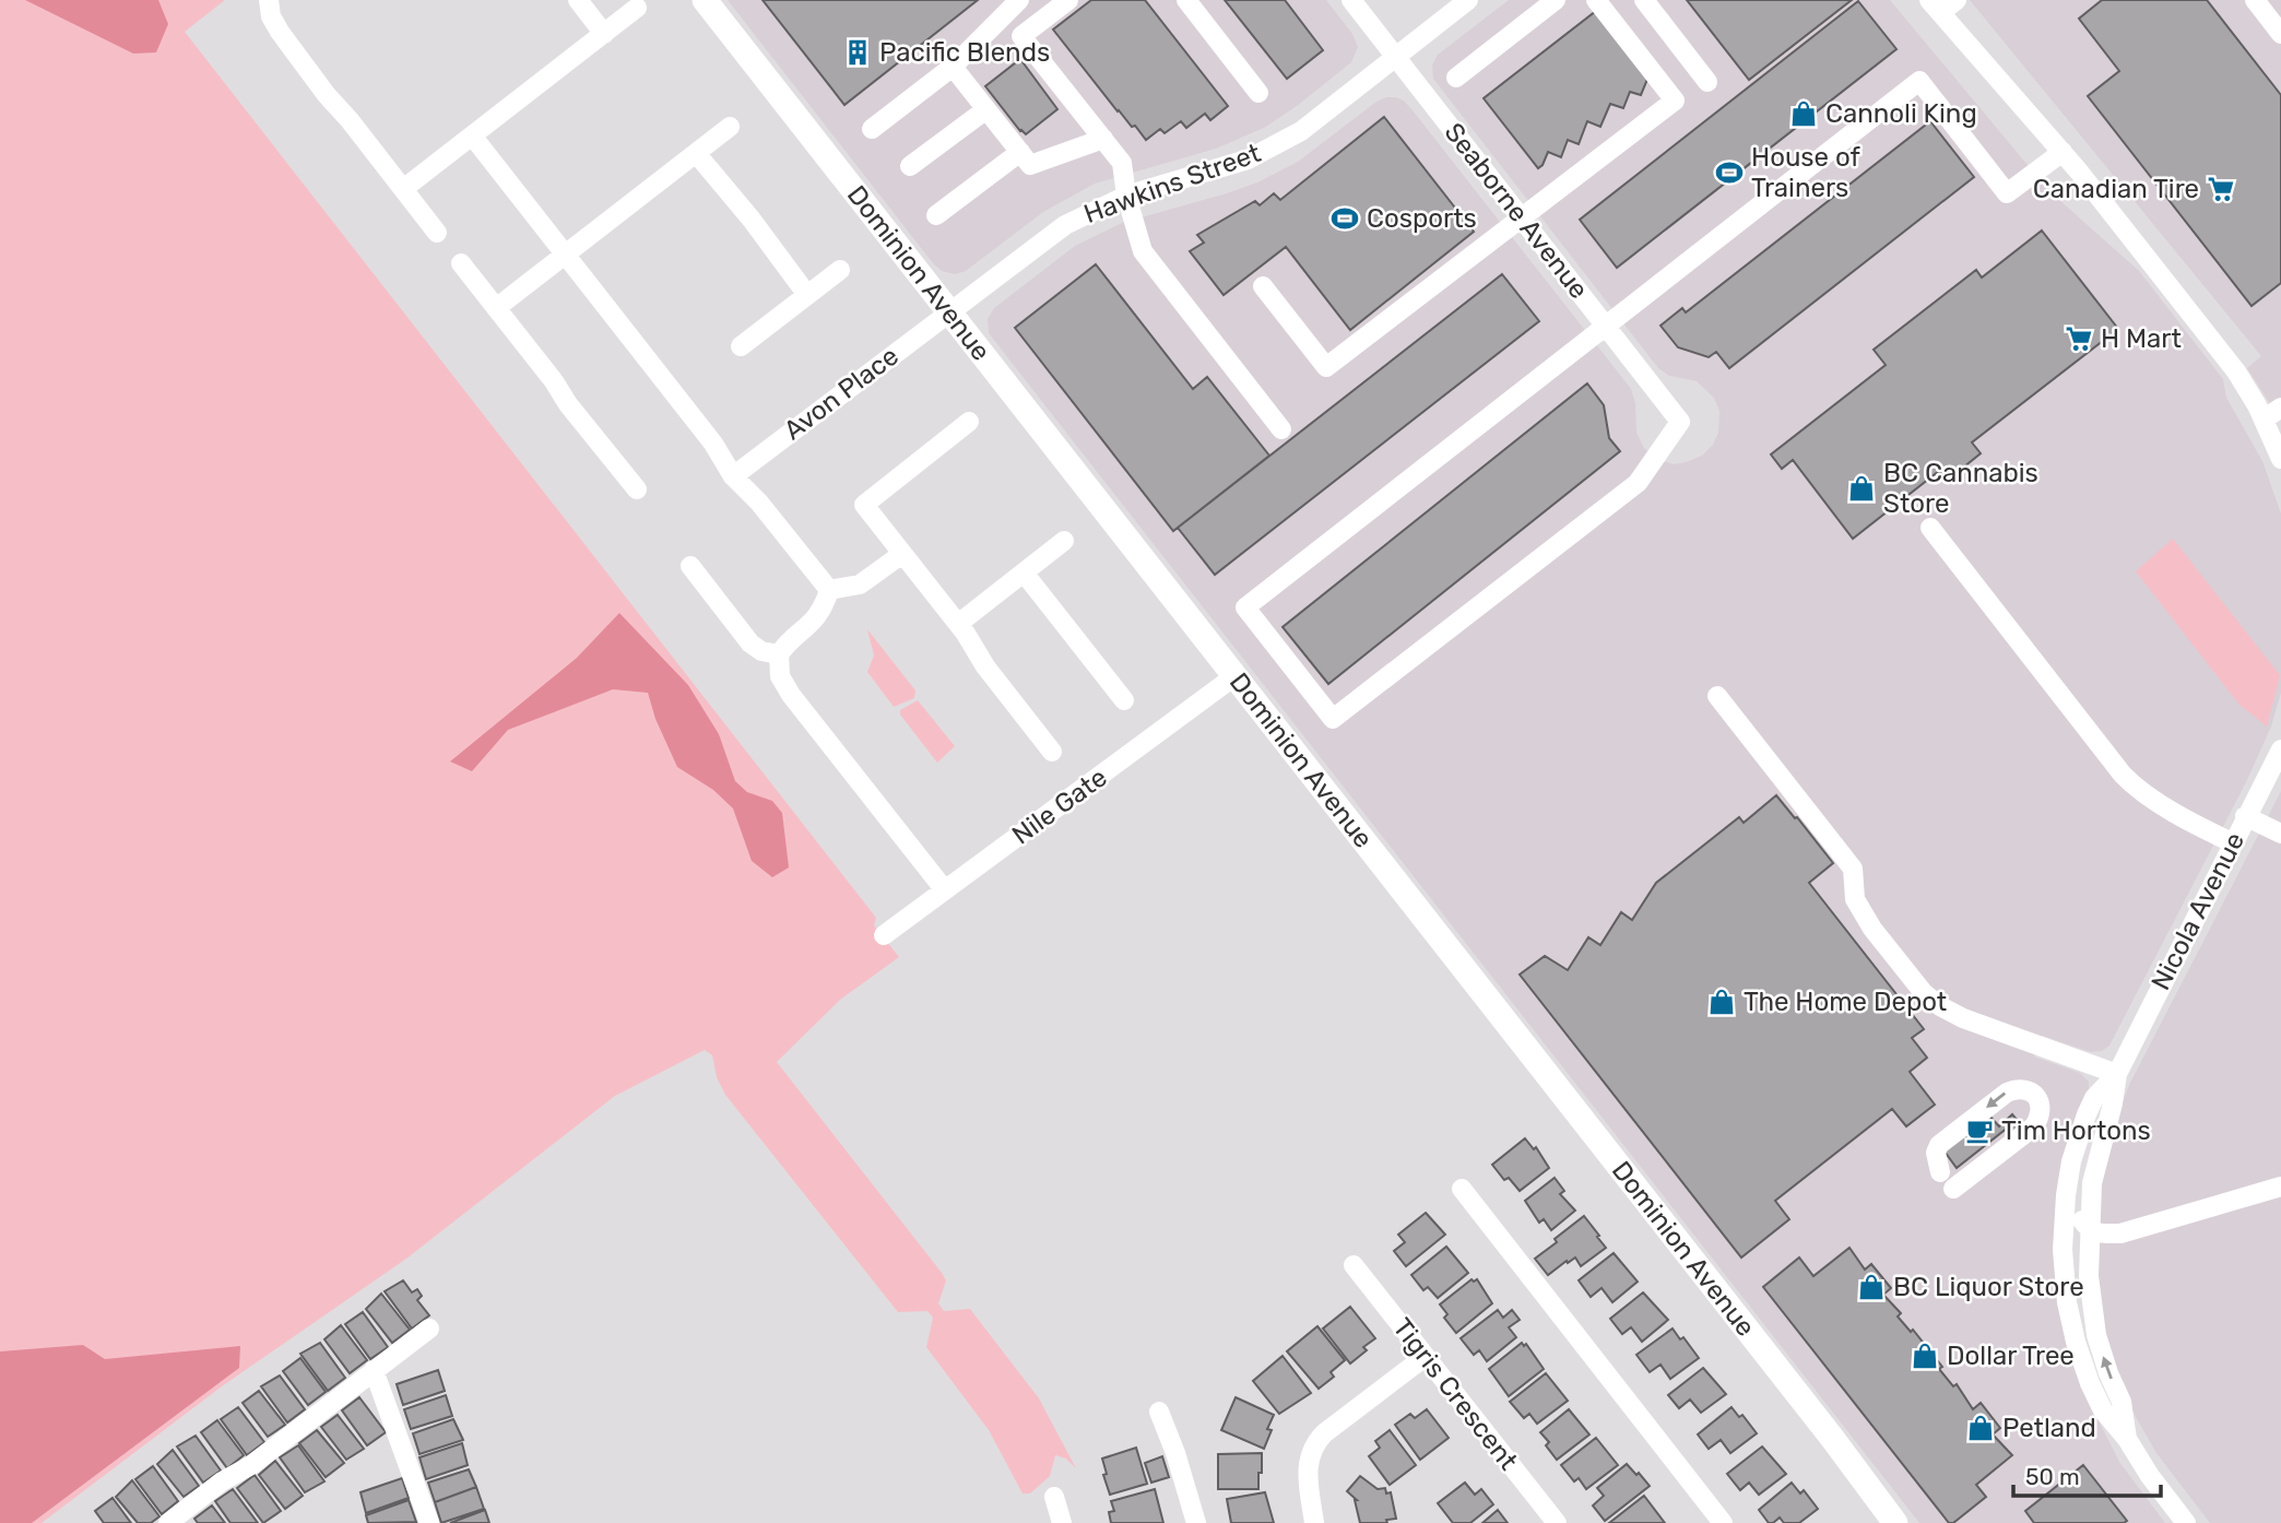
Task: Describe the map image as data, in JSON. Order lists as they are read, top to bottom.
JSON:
{
  "streets": {
    "main road": ["Dominion Avenue"],
    "street": [
      "Hawkins Street",
      "Seaborne Avenue",
      "Avon Place",
      "Nile Gate",
      "Nicola Avenue",
      "Tigris Crescent"
    ]
  },
  "crossings": [
    ["Hawkins Street", "Seaborne Avenue"],
    ["Hawkins Street", "Dominion Avenue"],
    ["Hawkins Street", "Avon Place"],
    ["Dominion Avenue", "Avon Place"],
    ["Dominion Avenue", "Nile Gate"]
  ],
  "places": {
    "building": ["Pacific Blends"],
    "shop": [
      "Cannoli King",
      "BC Cannabis Store",
      "The Home Depot",
      "BC Liquor Store",
      "Dollar Tree",
      "Petland"
    ],
    "sports": ["House of Trainers", "Cosports"],
    "supermarket": ["Canadian Tire", "H Mart"],
    "cafe": ["Tim Hortons"]
  },
  "scale_bar": "50 m"
}
